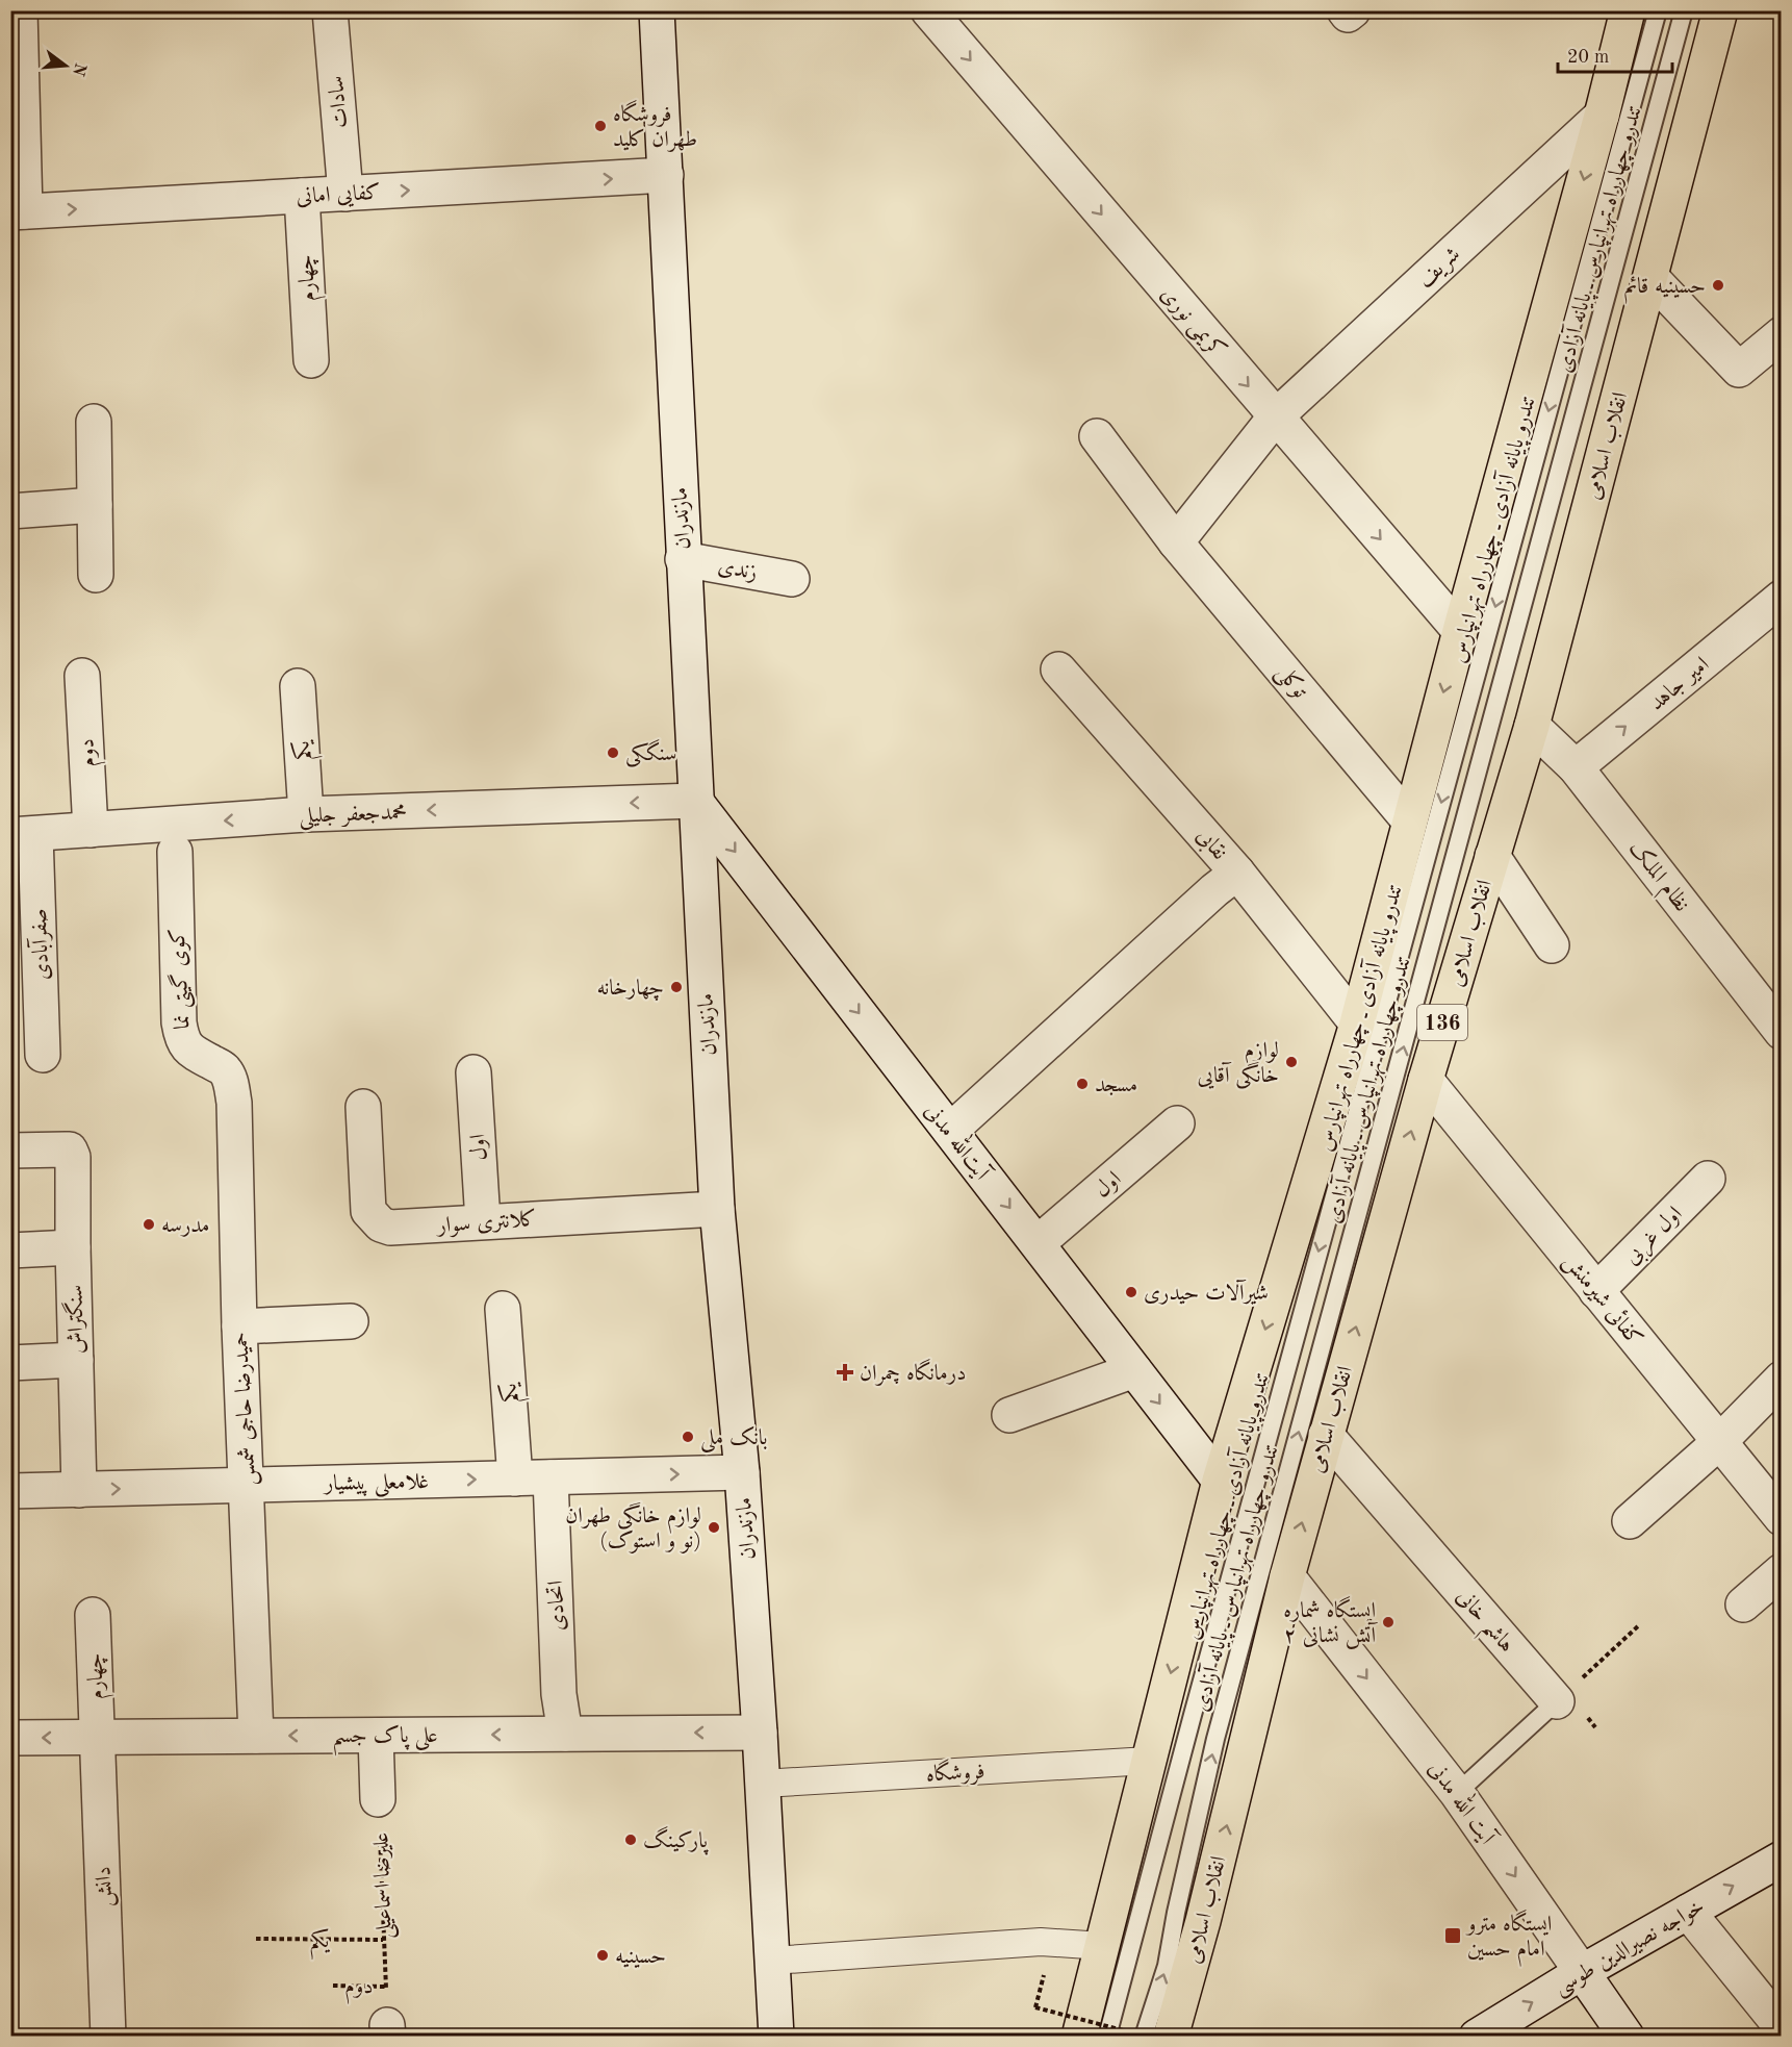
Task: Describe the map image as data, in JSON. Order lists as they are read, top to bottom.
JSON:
{
  "streets": {
    "main road": ["انقلاب اسلامی", "136"],
    "street": [
      "سادات",
      "کفایی امانی",
      "شریف",
      "چهارم",
      "کریمی نوری",
      "مازندران",
      "زندی",
      "توکلی",
      "امیر جاهد",
      "یکم",
      "دوم",
      "محمدجعفر جلیلی",
      "نقابی",
      "نظام الملک",
      "صفرآبادی",
      "کوی گیتی نما",
      "آیت‌الله مدنی",
      "اول",
      "کلانتری سوار",
      "اول غربی",
      "کفائی شیرمنش",
      "سنگتراش",
      "حمیدرضا حاجی شمس",
      "غلامعلی پیشیار",
      "اتحادی",
      "هاشم خانی",
      "علی پاک جسم",
      "فروشگاه",
      "آیت الله مدنی",
      "دانش",
      "خواجه نصیرالدین طوسی"
    ],
    "lane": ["تندرو چهارراه تهرانپارس ـ پایانه آزادی", "تندرو پایانه آزادی ـ چهارراه تهرانپارس"],
    "path": ["علیرضا اسماعیلی"]
  },
  "crossings": [
    ["سادات", "کفایی امانی"],
    ["کفایی امانی", "چهارم"],
    ["کفایی امانی", "مازندران"],
    ["شریف", "کریمی نوری"],
    ["چهارم", "علی پاک جسم"],
    ["چهارم", "دانش"],
    ["انقلاب اسلامی", "نظام الملک"],
    ["انقلاب اسلامی", "کفائی شیرمنش"],
    ["انقلاب اسلامی", "هاشم خانی"],
    ["انقلاب اسلامی", "آیت الله مدنی"],
    ["مازندران", "زندی"],
    ["مازندران", "محمدجعفر جلیلی"],
    ["مازندران", "آیت‌الله مدنی"],
    ["مازندران", "کلانتری سوار"],
    ["مازندران", "غلامعلی پیشیار"],
    ["مازندران", "علی پاک جسم"],
    ["مازندران", "فروشگاه"],
    ["امیر جاهد", "نظام الملک"],
    ["یکم", "محمدجعفر جلیلی"],
    ["یکم", "غلامعلی پیشیار"],
    ["یکم", "علیرضا اسماعیلی"],
    ["دوم", "محمدجعفر جلیلی"],
    ["دوم", "علیرضا اسماعیلی"],
    ["محمدجعفر جلیلی", "صفرآبادی"],
    ["محمدجعفر جلیلی", "آیت‌الله مدنی"],
    ["کوی گیتی نما", "حمیدرضا حاجی شمس"],
    ["آیت‌الله مدنی", "اول"],
    ["اول", "کلانتری سوار"],
    ["اول غربی", "کفائی شیرمنش"],
    ["سنگتراش", "غلامعلی پیشیار"],
    ["حمیدرضا حاجی شمس", "غلامعلی پیشیار"],
    ["حمیدرضا حاجی شمس", "علی پاک جسم"],
    ["غلامعلی پیشیار", "اتحادی"],
    ["اتحادی", "علی پاک جسم"],
    ["علی پاک جسم", "دانش"],
    ["آیت الله مدنی", "خواجه نصیرالدین طوسی"]
  ],
  "one_way": [
    "کفایی امانی",
    "تندرو چهارراه تهرانپارس ـ پایانه آزادی",
    "کریمی نوری",
    "تندرو پایانه آزادی ـ چهارراه تهرانپارس",
    "امیر جاهد",
    "محمدجعفر جلیلی",
    "آیت‌الله مدنی",
    "غلامعلی پیشیار",
    "علی پاک جسم",
    "آیت الله مدنی",
    "خواجه نصیرالدین طوسی"
  ],
  "places": {
    "other": [
      "فروشگاه طهران کلید",
      "حسینیه قائم",
      "سنگکی",
      "چهارخانه",
      "لوازم خانگی آقایی",
      "مسجد",
      "مدرسه",
      "شیرآلات حیدری",
      "بانک ملی",
      "لوازم خانگی طهران (نو و استوک)",
      "ایستگاه شماره ۲ آتش نشانی",
      "پارکینگ",
      "حسینیه"
    ],
    "health": ["درمانگاه چمران"],
    "transit": ["ایستگاه مترو امام حسین"]
  },
  "scale_bar": "20 m",
  "north": "right"
}
